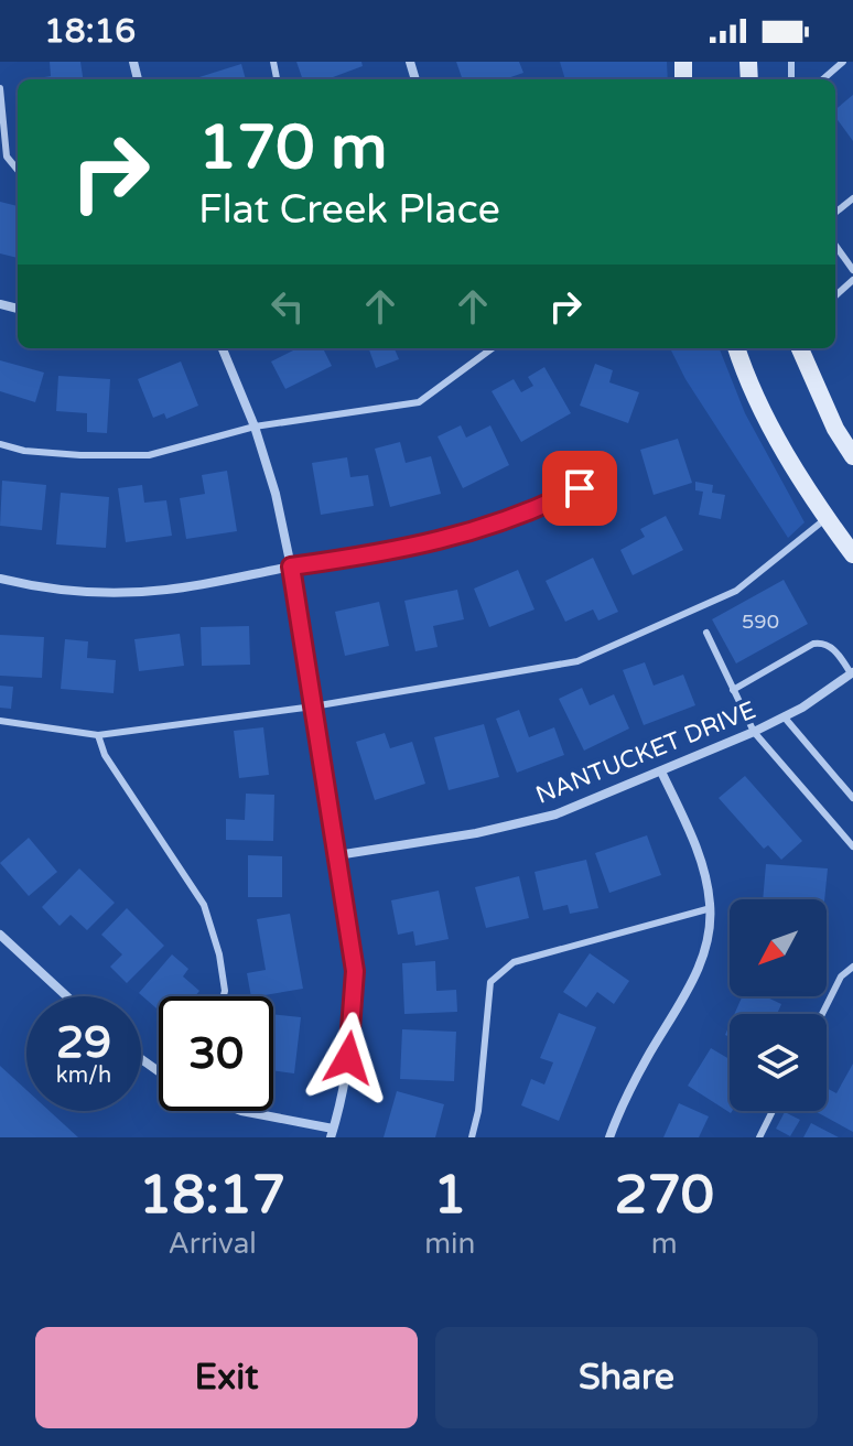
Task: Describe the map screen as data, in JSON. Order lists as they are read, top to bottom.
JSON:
{
  "streets": {
    "street": ["NANTUCKET DRIVE"]
  },
  "house_numbers": ["590"],
  "north": "bottom left",
  "page": {
    "status": "18:16",
    "turn": ["170 m", "Flat Creek Place"],
    "speed": "29 km/h",
    "limit": "30",
    "eta": [
      "18:17",
      "Arrival",
      "1",
      "min",
      "270",
      "m"
    ],
    "buttons": ["Exit", "Share"]
  }
}
